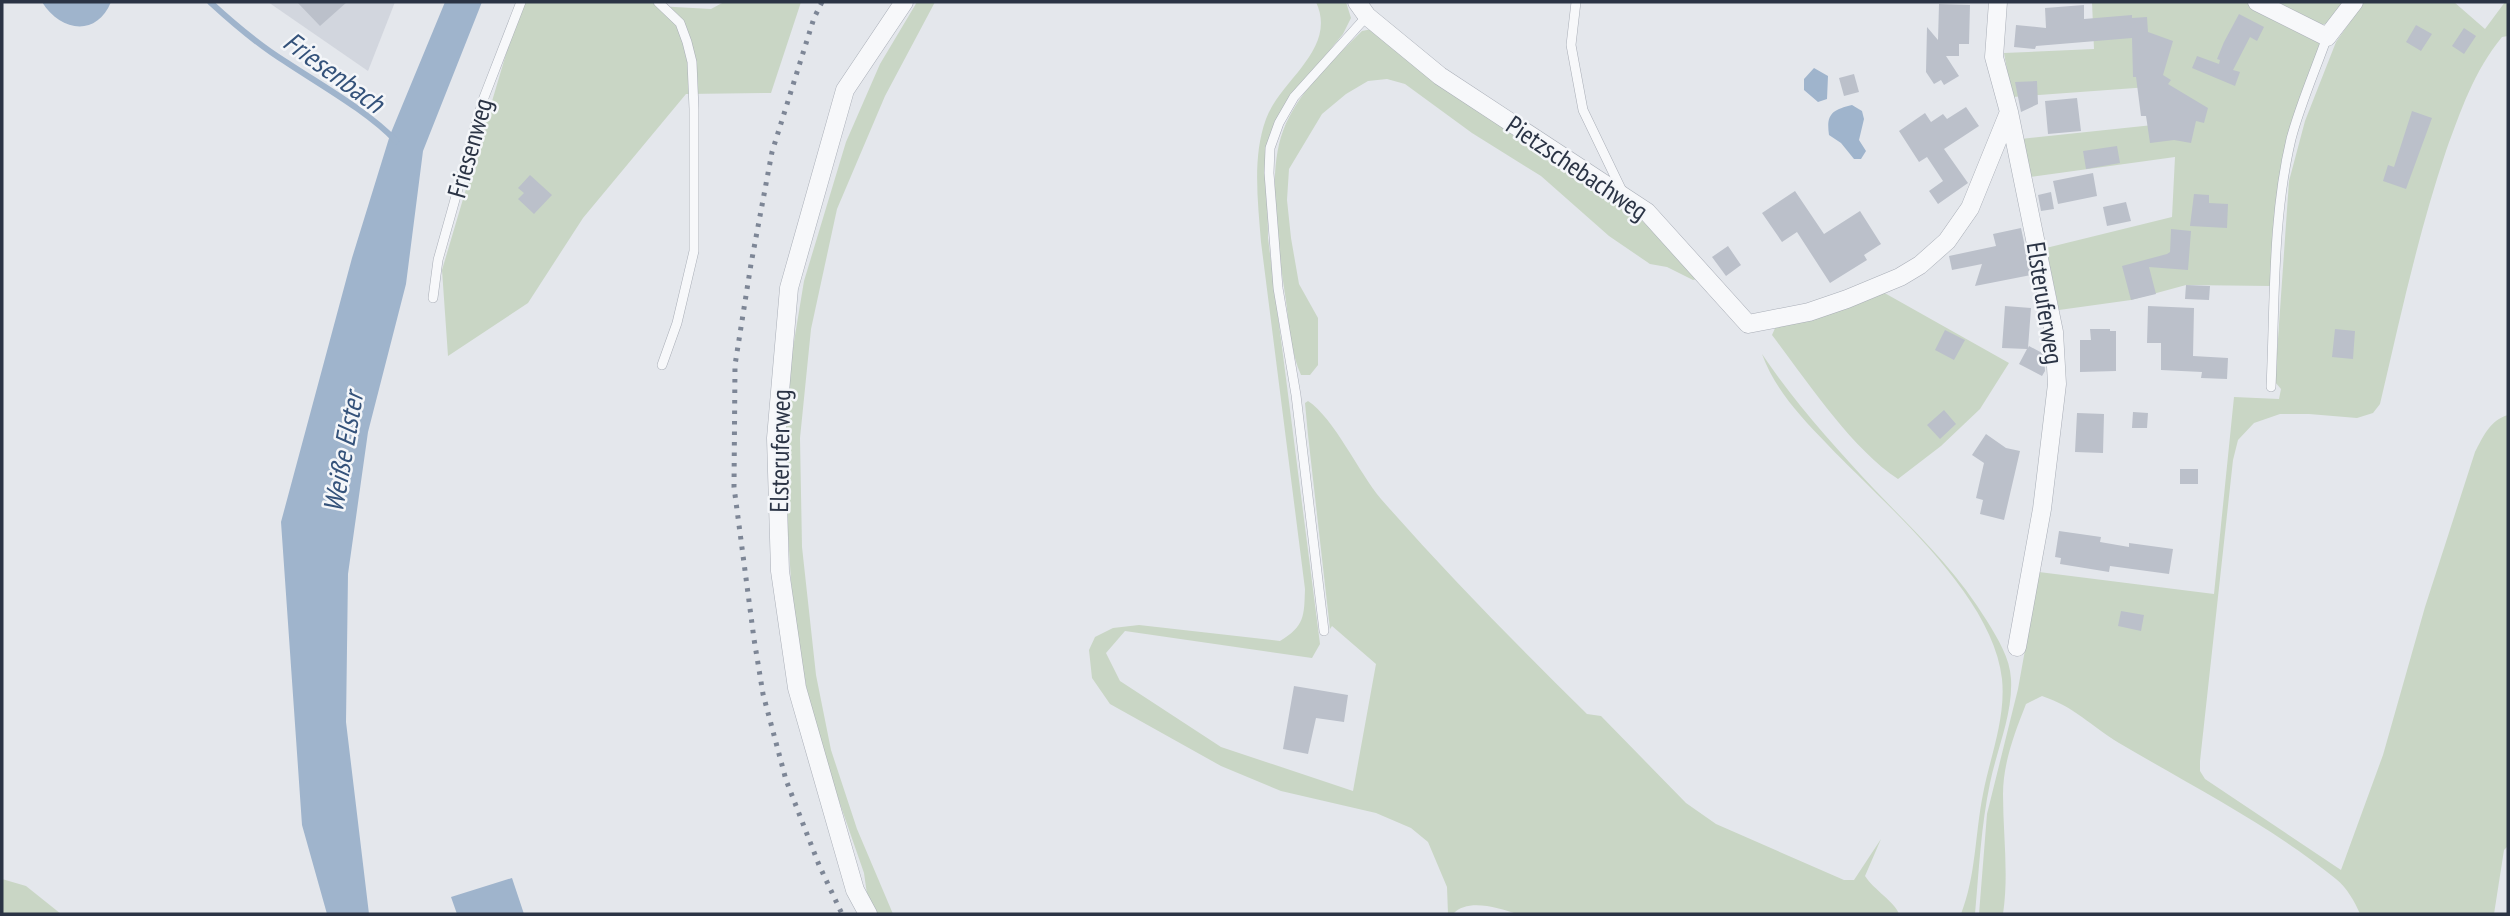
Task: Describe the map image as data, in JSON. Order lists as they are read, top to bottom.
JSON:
{
  "streets": {
    "street": ["Pietzschebachweg", "Elsteruferweg"],
    "lane": ["Friesenweg"]
  },
  "crossings": [
    ["Pietzschebachweg", "Elsteruferweg"]
  ],
  "water": ["Friesenbach", "Weiße Elster"]
}
